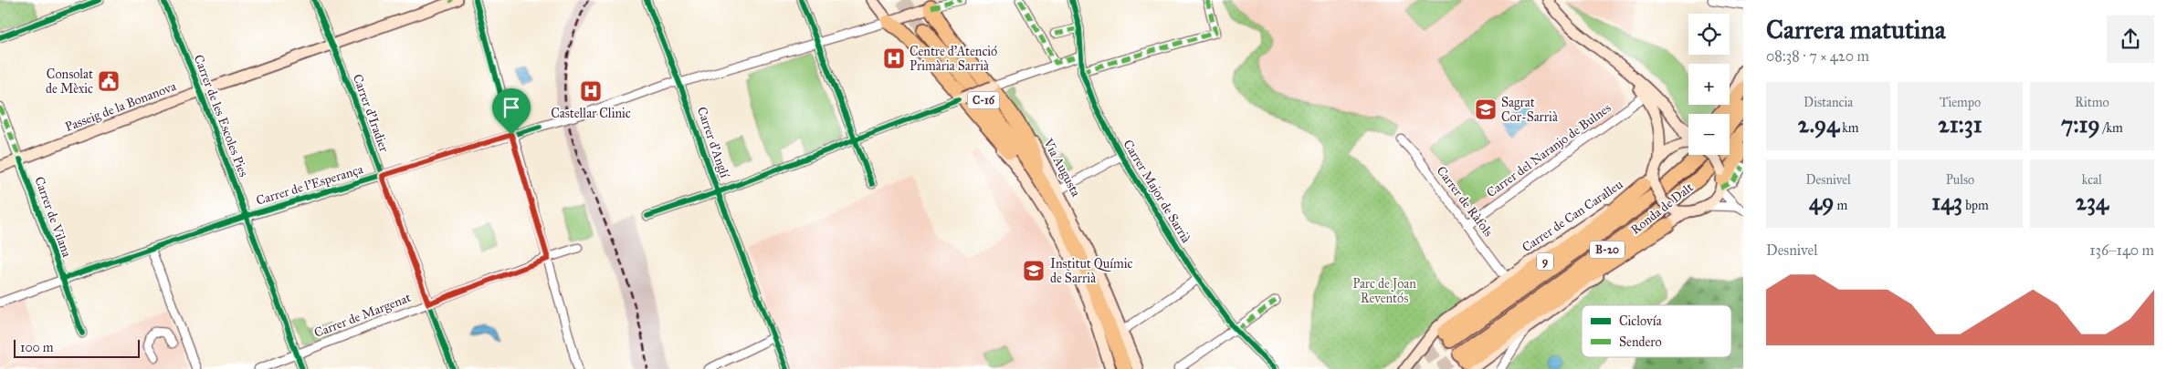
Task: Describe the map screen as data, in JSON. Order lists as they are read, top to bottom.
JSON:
{
  "streets": {
    "highway": [
      "C-16",
      "Ronda de Dalt",
      "B-20",
      "9"
    ],
    "street": [
      "Passeig de la Bonanova",
      "Carrer d'Iradier",
      "Carrer de les Escoles Pies",
      "Carrer d'Anglí",
      "Carrer del Naranjo de Bulnes",
      "Via Augusta",
      "Carrer de l'Esperança",
      "Carrer Major de Sarrià",
      "Carrer de Ràfols",
      "Carrer de Can Caralleu",
      "Carrer de Vilana",
      "Carrer de Margenat"
    ]
  },
  "crossings": [
    ["Passeig de la Bonanova", "Carrer d'Iradier"],
    ["Passeig de la Bonanova", "Carrer de les Escoles Pies"],
    ["Passeig de la Bonanova", "Carrer de Vilana"],
    ["Carrer d'Iradier", "Carrer de l'Esperança"],
    ["Carrer d'Iradier", "Carrer de Margenat"],
    ["Carrer de les Escoles Pies", "Carrer de l'Esperança"],
    ["Carrer de les Escoles Pies", "Carrer de Margenat"],
    ["Carrer d'Anglí", "Carrer de l'Esperança"],
    ["Carrer del Naranjo de Bulnes", "Carrer de Ràfols"],
    ["Carrer de l'Esperança", "Carrer de Vilana"],
    ["Carrer de Ràfols", "Carrer de Can Caralleu"],
    ["Ronda de Dalt", "9"],
    ["Carrer de Can Caralleu", "9"]
  ],
  "parks": ["Parc de Joan Reventós"],
  "places": {
    "hospital": ["Centre d'Atenció Primària Sarrià", "Castellar Clinic"],
    "public building": ["Consolat de Mèxic"],
    "school or university": ["Sagrat Cor-Sarrià", "Institut Químic de Sarrià"]
  },
  "legend": ["Ciclovía", "Sendero"],
  "scale_bar": "100 m",
  "page": {
    "heading": ["Carrera matutina", "08:38 · 7 × 420 m"],
    "map_buttons": ["+", "−"],
    "stats": [
      ["Distancia", "2.94 km"],
      ["Tiempo", "21:31"],
      ["Ritmo", "7:19 /km"],
      ["Desnivel", "49 m"],
      ["Pulso", "143 bpm"],
      ["kcal", "234"]
    ],
    "chart": ["Desnivel", "136–140 m"],
    "scale": "100 m"
  }
}
